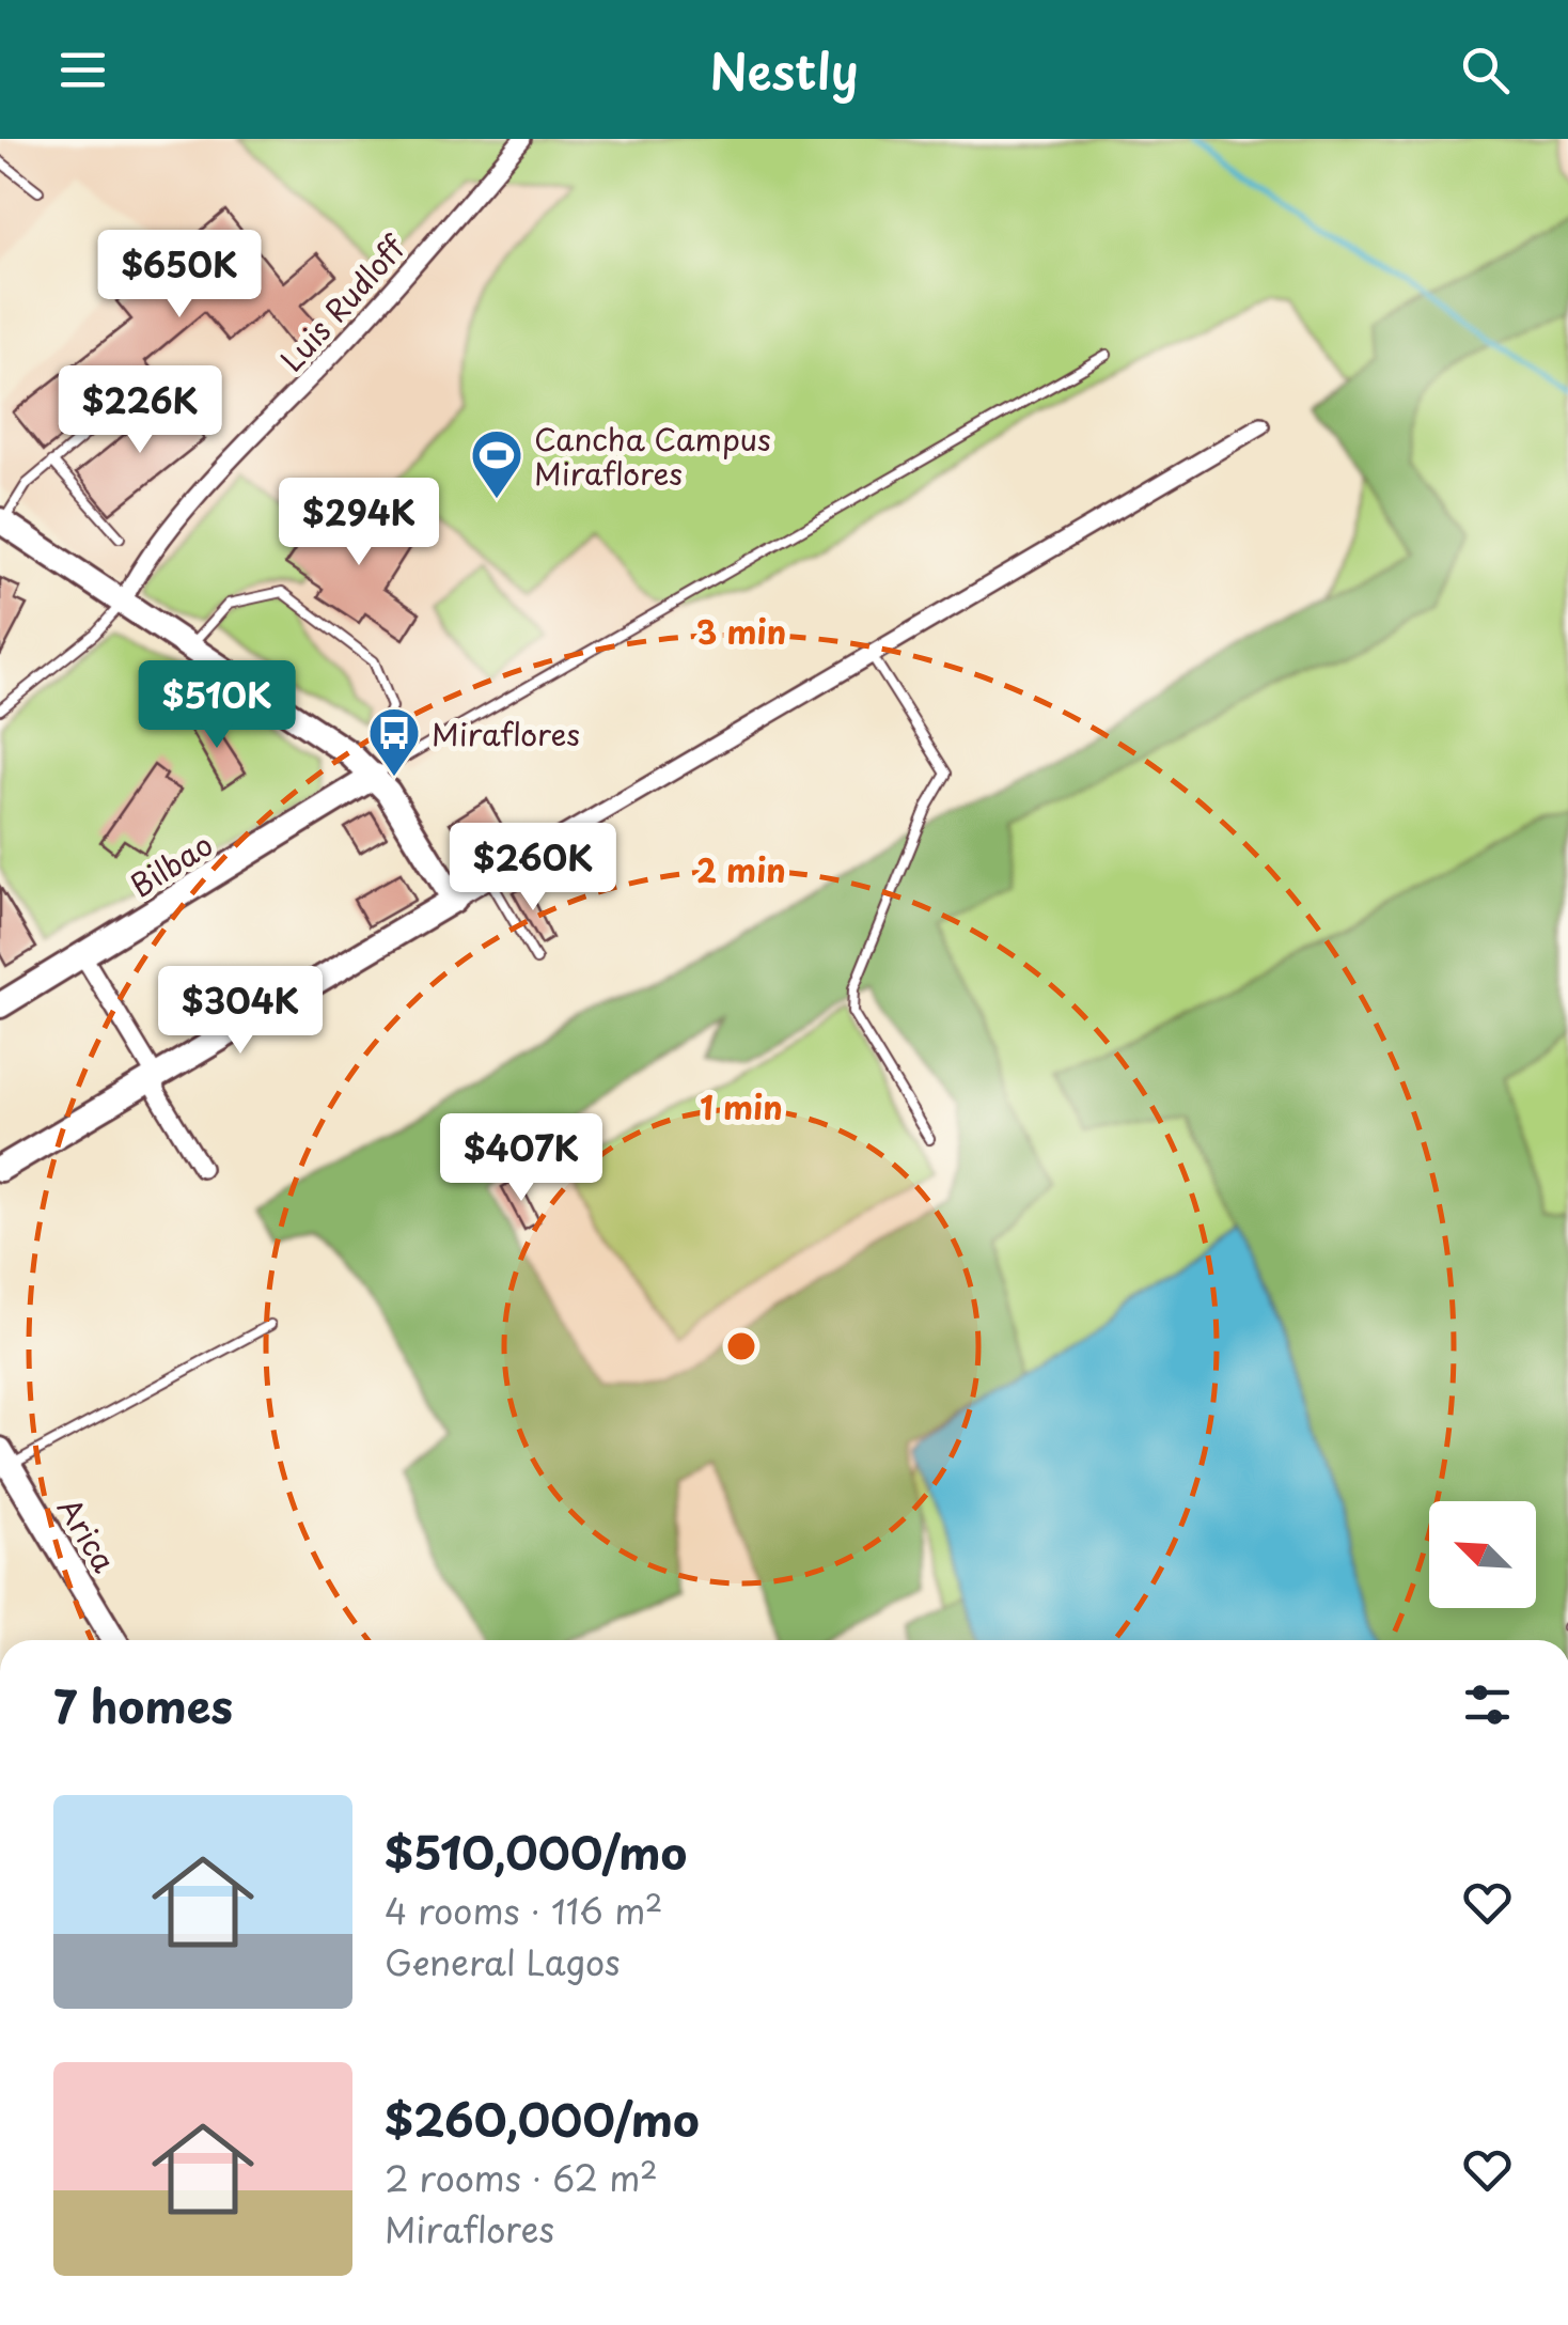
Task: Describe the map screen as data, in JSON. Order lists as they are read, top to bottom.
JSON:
{
  "streets": {
    "main road": ["Bilbao", "Arica"],
    "street": ["Luis Rudloff"]
  },
  "places": {
    "sports": ["Cancha Campus Miraflores"],
    "bus stop": ["Miraflores"]
  },
  "north": "top left",
  "page": {
    "header": "Nestly",
    "price": [
      "$650K",
      "$226K",
      "$294K",
      "$510K",
      "$260K",
      "$304K",
      "$407K"
    ],
    "heading": "7 homes",
    "list": [
      {
        "name": "$510,000/mo",
        "note": "4 rooms · 116 m² · General Lagos"
      },
      {
        "name": "$260,000/mo",
        "note": "2 rooms · 62 m² · Miraflores"
      }
    ]
  },
  "rings": ["3 min", "2 min", "1 min"]
}
